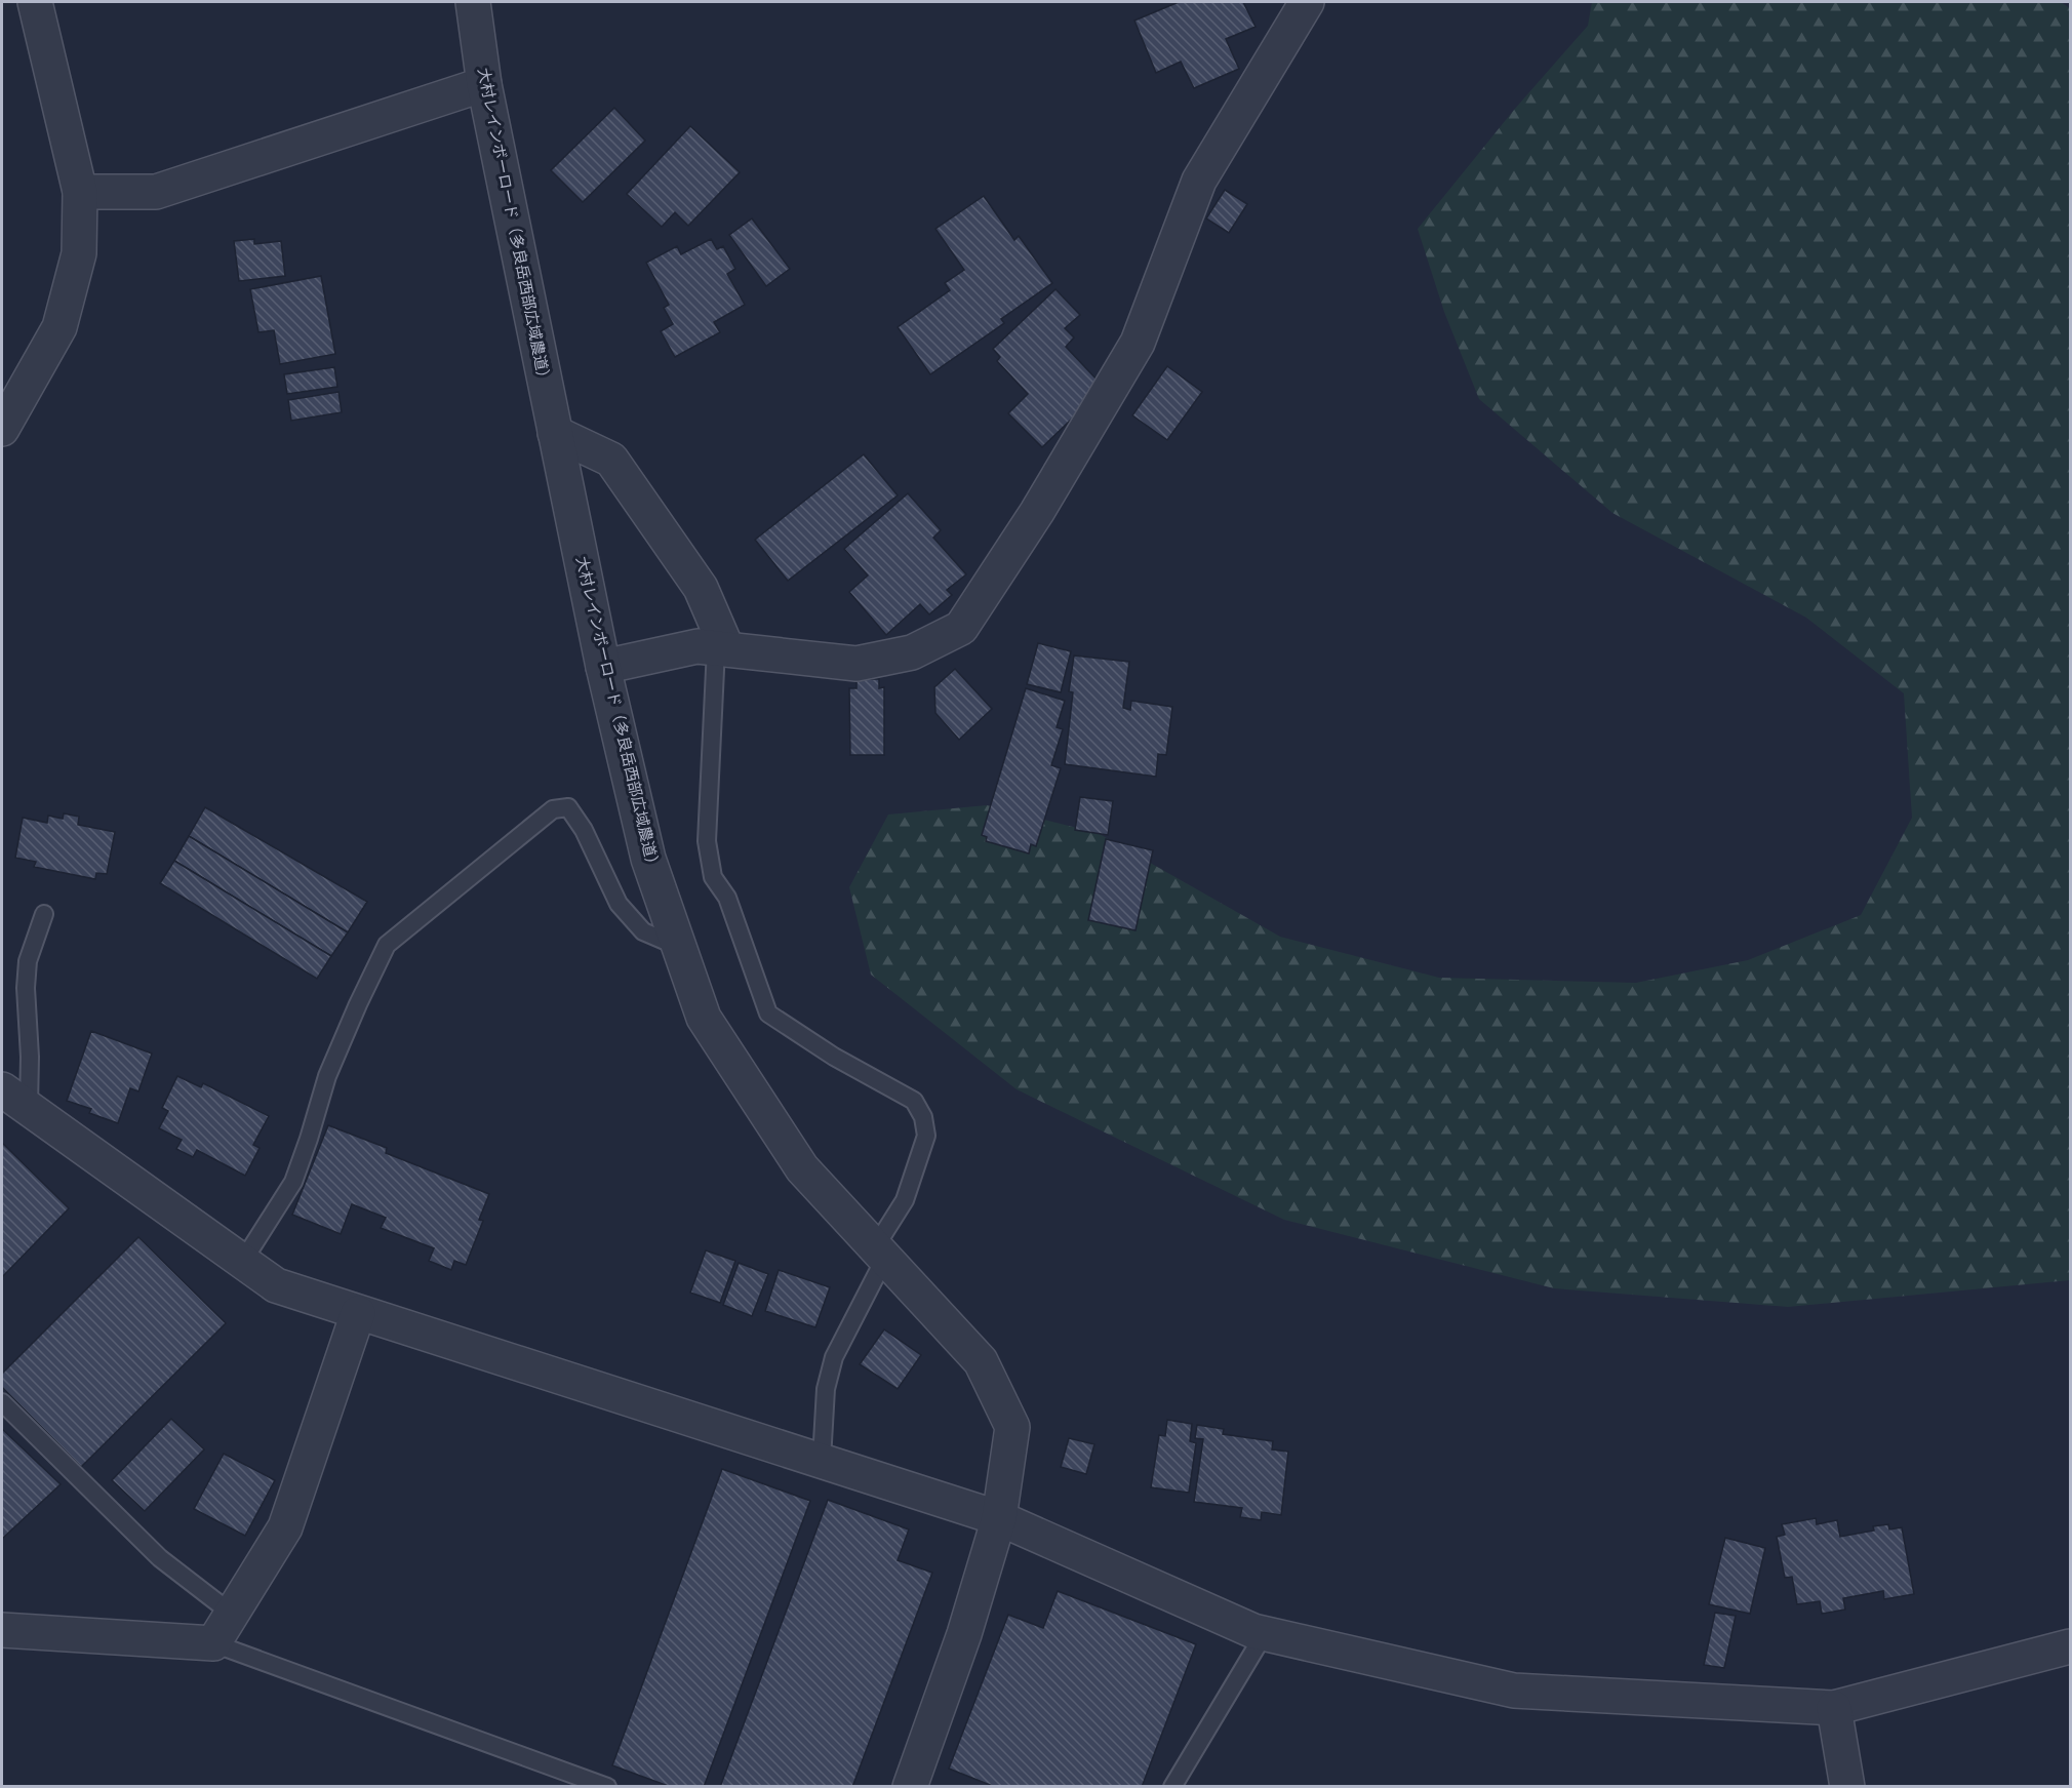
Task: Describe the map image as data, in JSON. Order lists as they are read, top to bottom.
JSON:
{
  "streets": {
    "street": ["大村レインボーロード（多良岳西部広域農道）"]
  }
}
